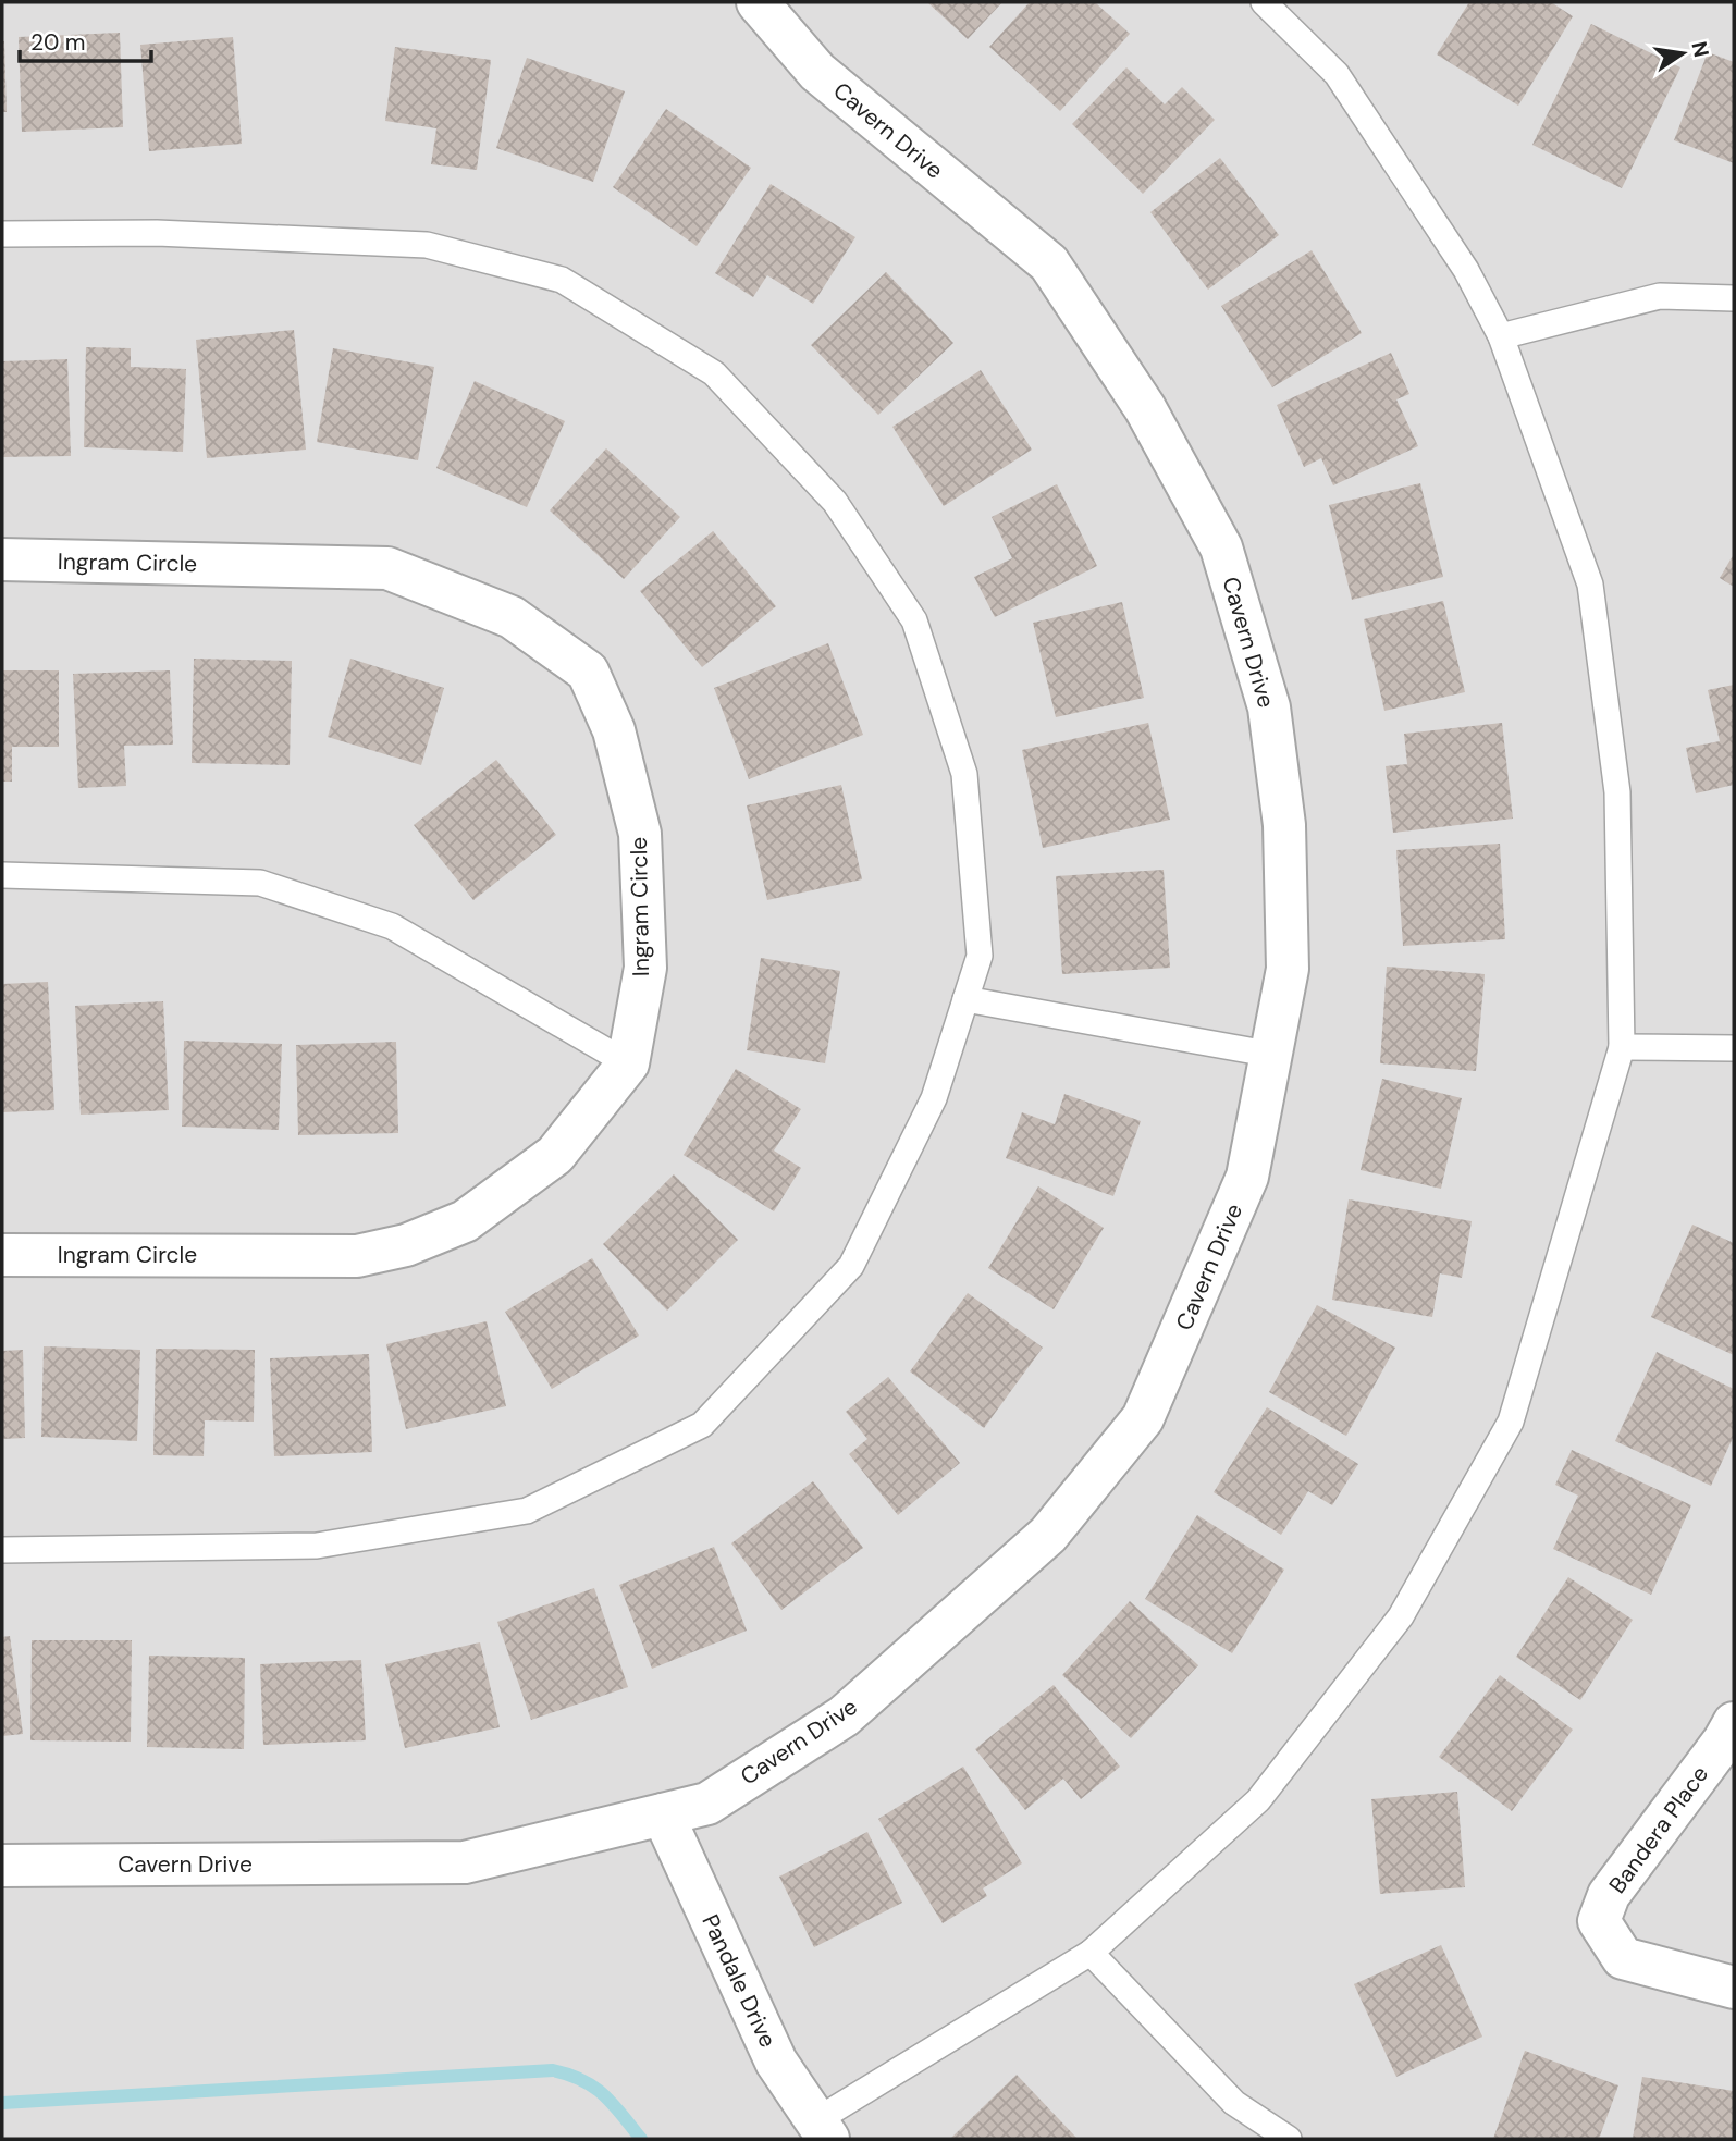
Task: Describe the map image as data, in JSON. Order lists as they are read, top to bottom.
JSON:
{
  "streets": {
    "street": [
      "Cavern Drive",
      "Ingram Circle",
      "Bandera Place",
      "Pandale Drive"
    ]
  },
  "crossings": [
    ["Cavern Drive", "Pandale Drive"]
  ],
  "scale_bar": "20 m",
  "north": "right"
}
